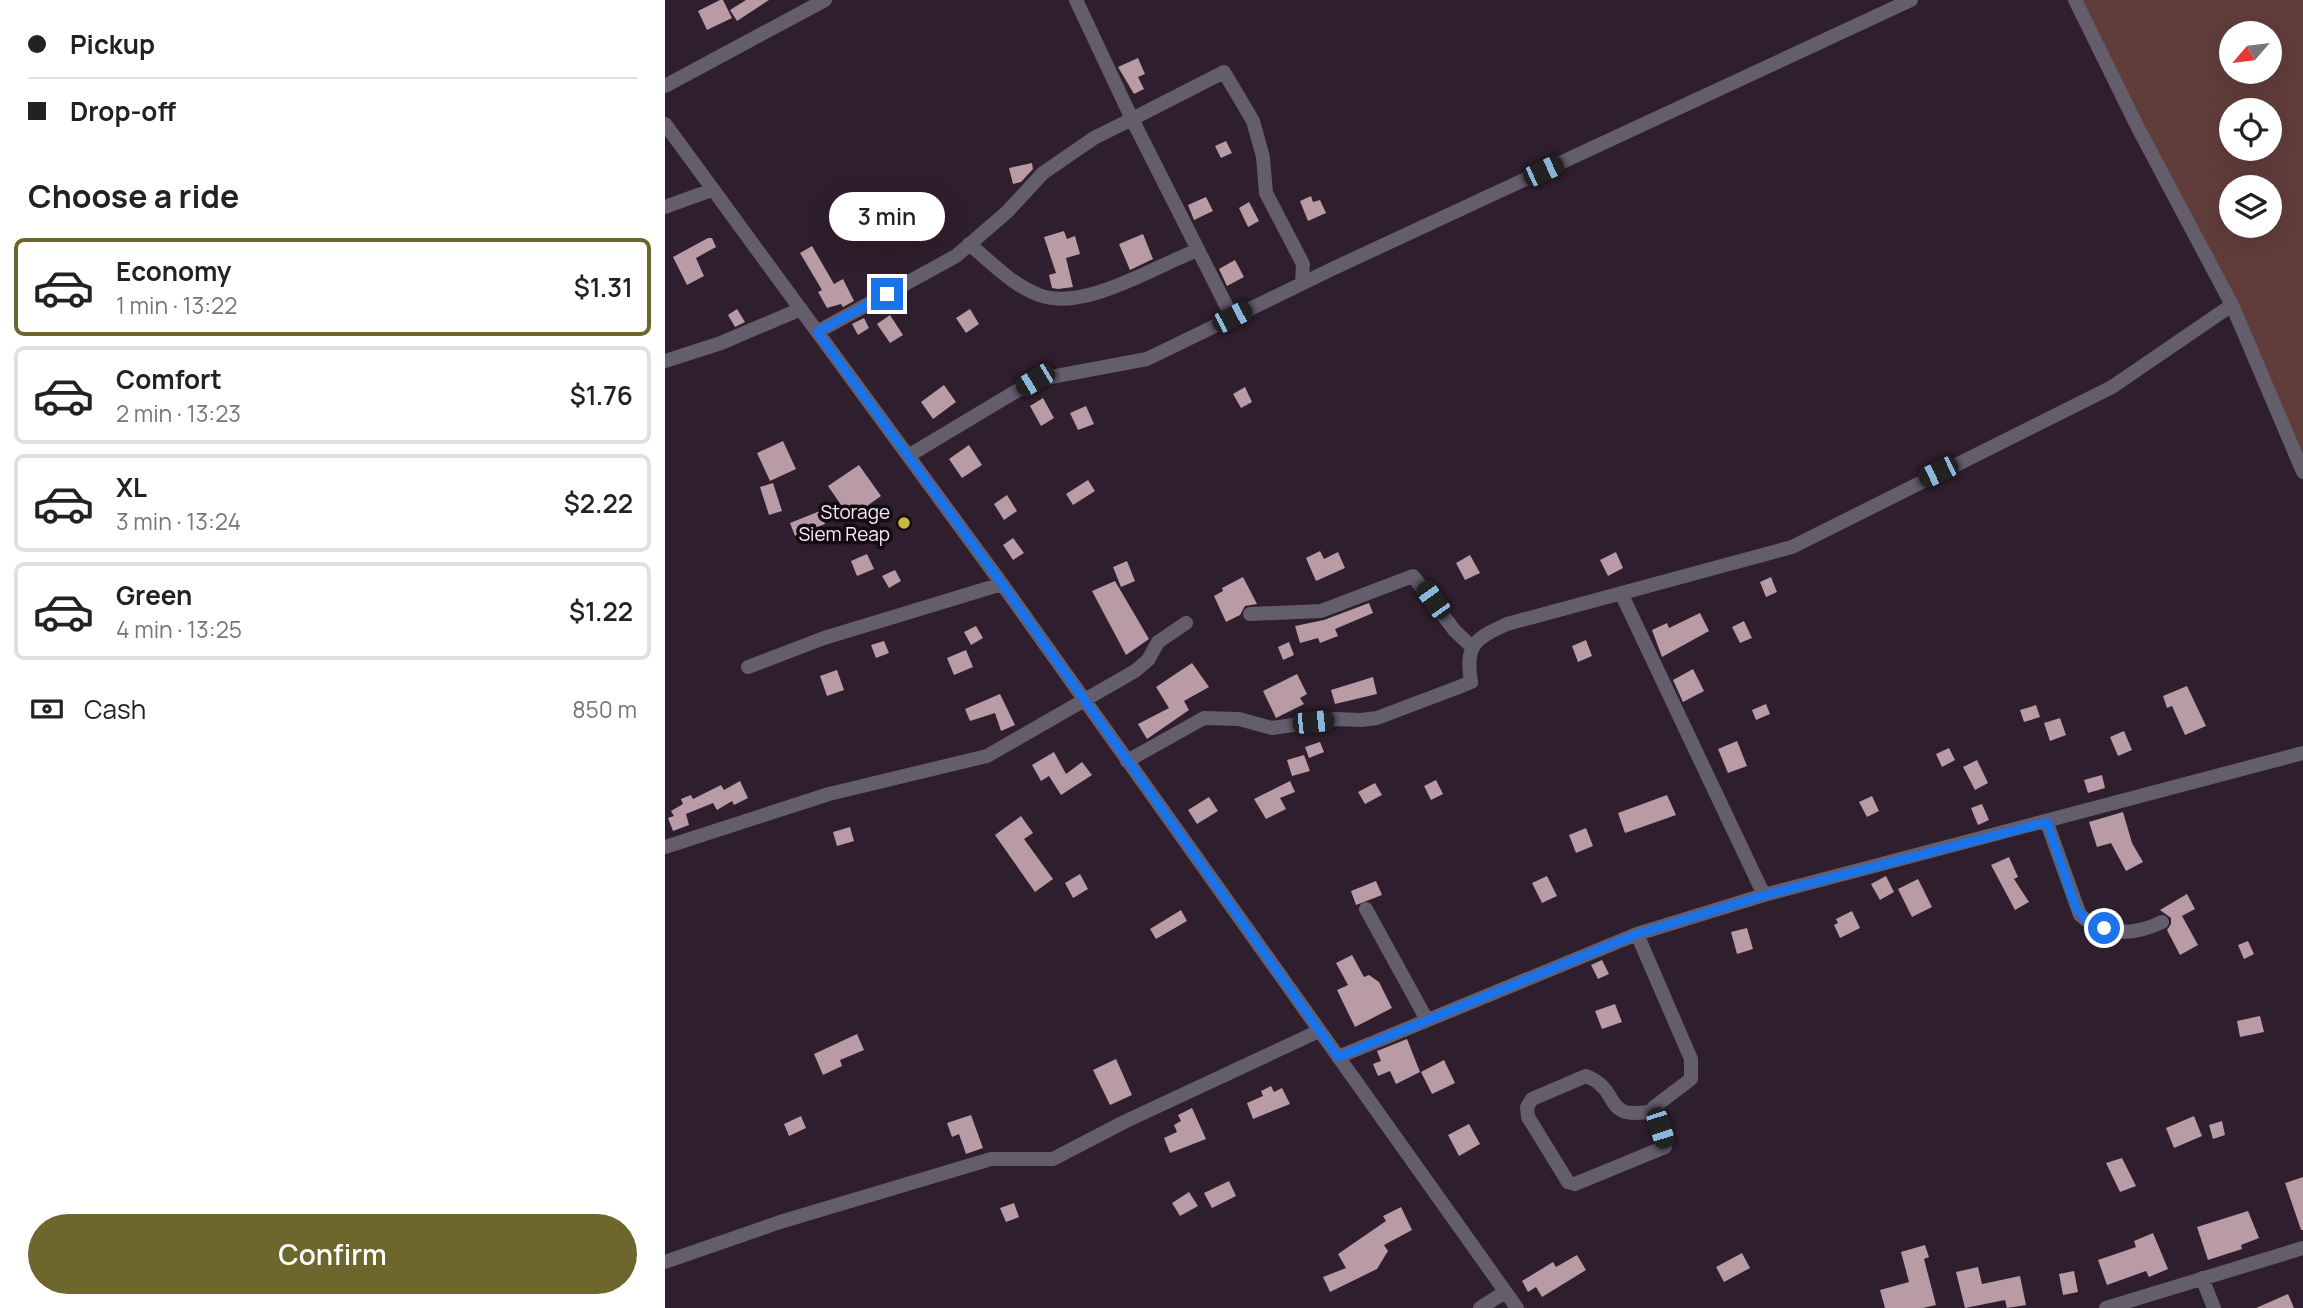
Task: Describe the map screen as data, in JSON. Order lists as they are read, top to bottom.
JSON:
{
  "places": ["Storage Siem Reap"],
  "north": "bottom left",
  "page": {
    "banner": ["Pickup", "Drop-off"],
    "heading": "Choose a ride",
    "bubble": "3 min",
    "list": [
      {
        "name": "Economy",
        "note": "1 min · 13:22",
        "value": "$1.31"
      },
      {
        "name": "Comfort",
        "note": "2 min · 13:23",
        "value": "$1.76"
      },
      {
        "name": "XL",
        "note": "3 min · 13:24",
        "value": "$2.22"
      },
      {
        "name": "Green",
        "note": "4 min · 13:25",
        "value": "$1.22"
      }
    ],
    "pay": ["Cash", "850 m"],
    "buttons": "Confirm"
  }
}
